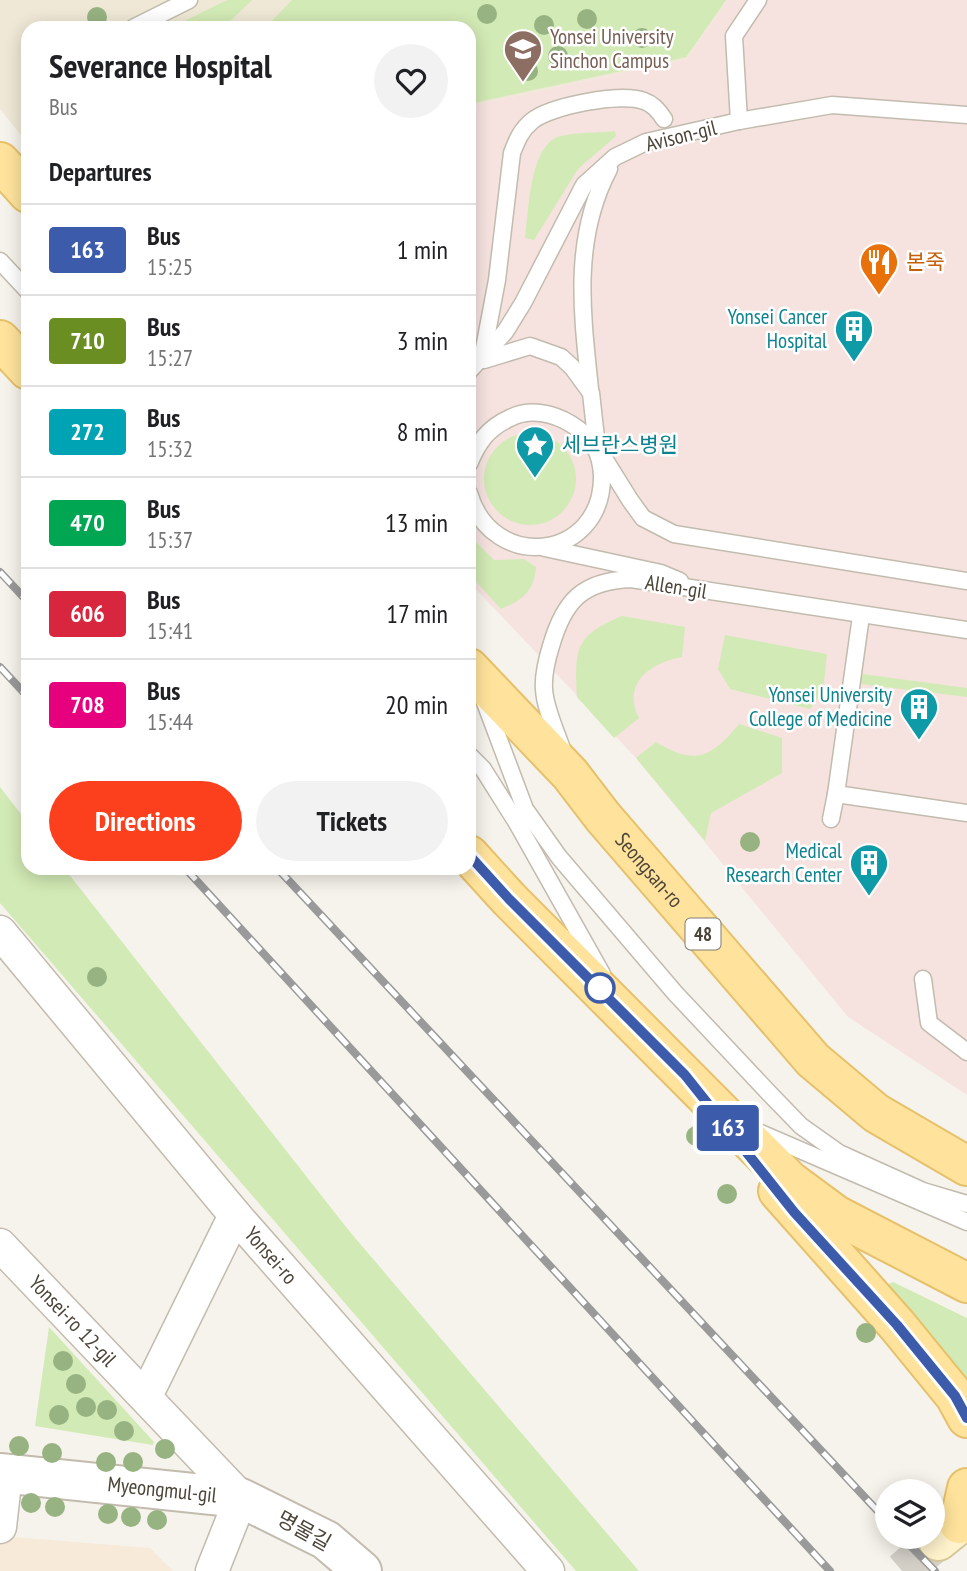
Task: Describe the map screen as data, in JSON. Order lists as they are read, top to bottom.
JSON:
{
  "streets": {
    "main road": ["Seongsan-ro", "48"],
    "street": [
      "Yonsei-ro",
      "Yonsei-ro 12-gil",
      "Myeongmul-gil",
      "명물길"
    ],
    "lane": ["Avison-gil", "Allen-gil"]
  },
  "crossings": [
    ["Allen-gil", "Seongsan-ro"],
    ["Yonsei-ro 12-gil", "Myeongmul-gil"],
    ["Yonsei-ro 12-gil", "명물길"],
    ["Myeongmul-gil", "명물길"]
  ],
  "places": {
    "school or university": ["Yonsei University Sinchon Campus"],
    "restaurant": ["본죽"],
    "building": ["Yonsei Cancer Hospital", "Yonsei University College of Medicine", "Medical Research Center"],
    "place": ["세브란스병원"]
  },
  "lines": ["bus line 163"],
  "page": {
    "on_map": "163",
    "heading": [
      ["Severance Hospital", "Bus"],
      "Departures"
    ],
    "list": [
      {
        "mark": "163",
        "name": "Bus",
        "note": "15:25",
        "value": "1 min"
      },
      {
        "mark": "710",
        "name": "Bus",
        "note": "15:27",
        "value": "3 min"
      },
      {
        "mark": "272",
        "name": "Bus",
        "note": "15:32",
        "value": "8 min"
      },
      {
        "mark": "470",
        "name": "Bus",
        "note": "15:37",
        "value": "13 min"
      },
      {
        "mark": "606",
        "name": "Bus",
        "note": "15:41",
        "value": "17 min"
      },
      {
        "mark": "708",
        "name": "Bus",
        "note": "15:44",
        "value": "20 min"
      }
    ],
    "buttons": ["Directions", "Tickets"]
  }
}
